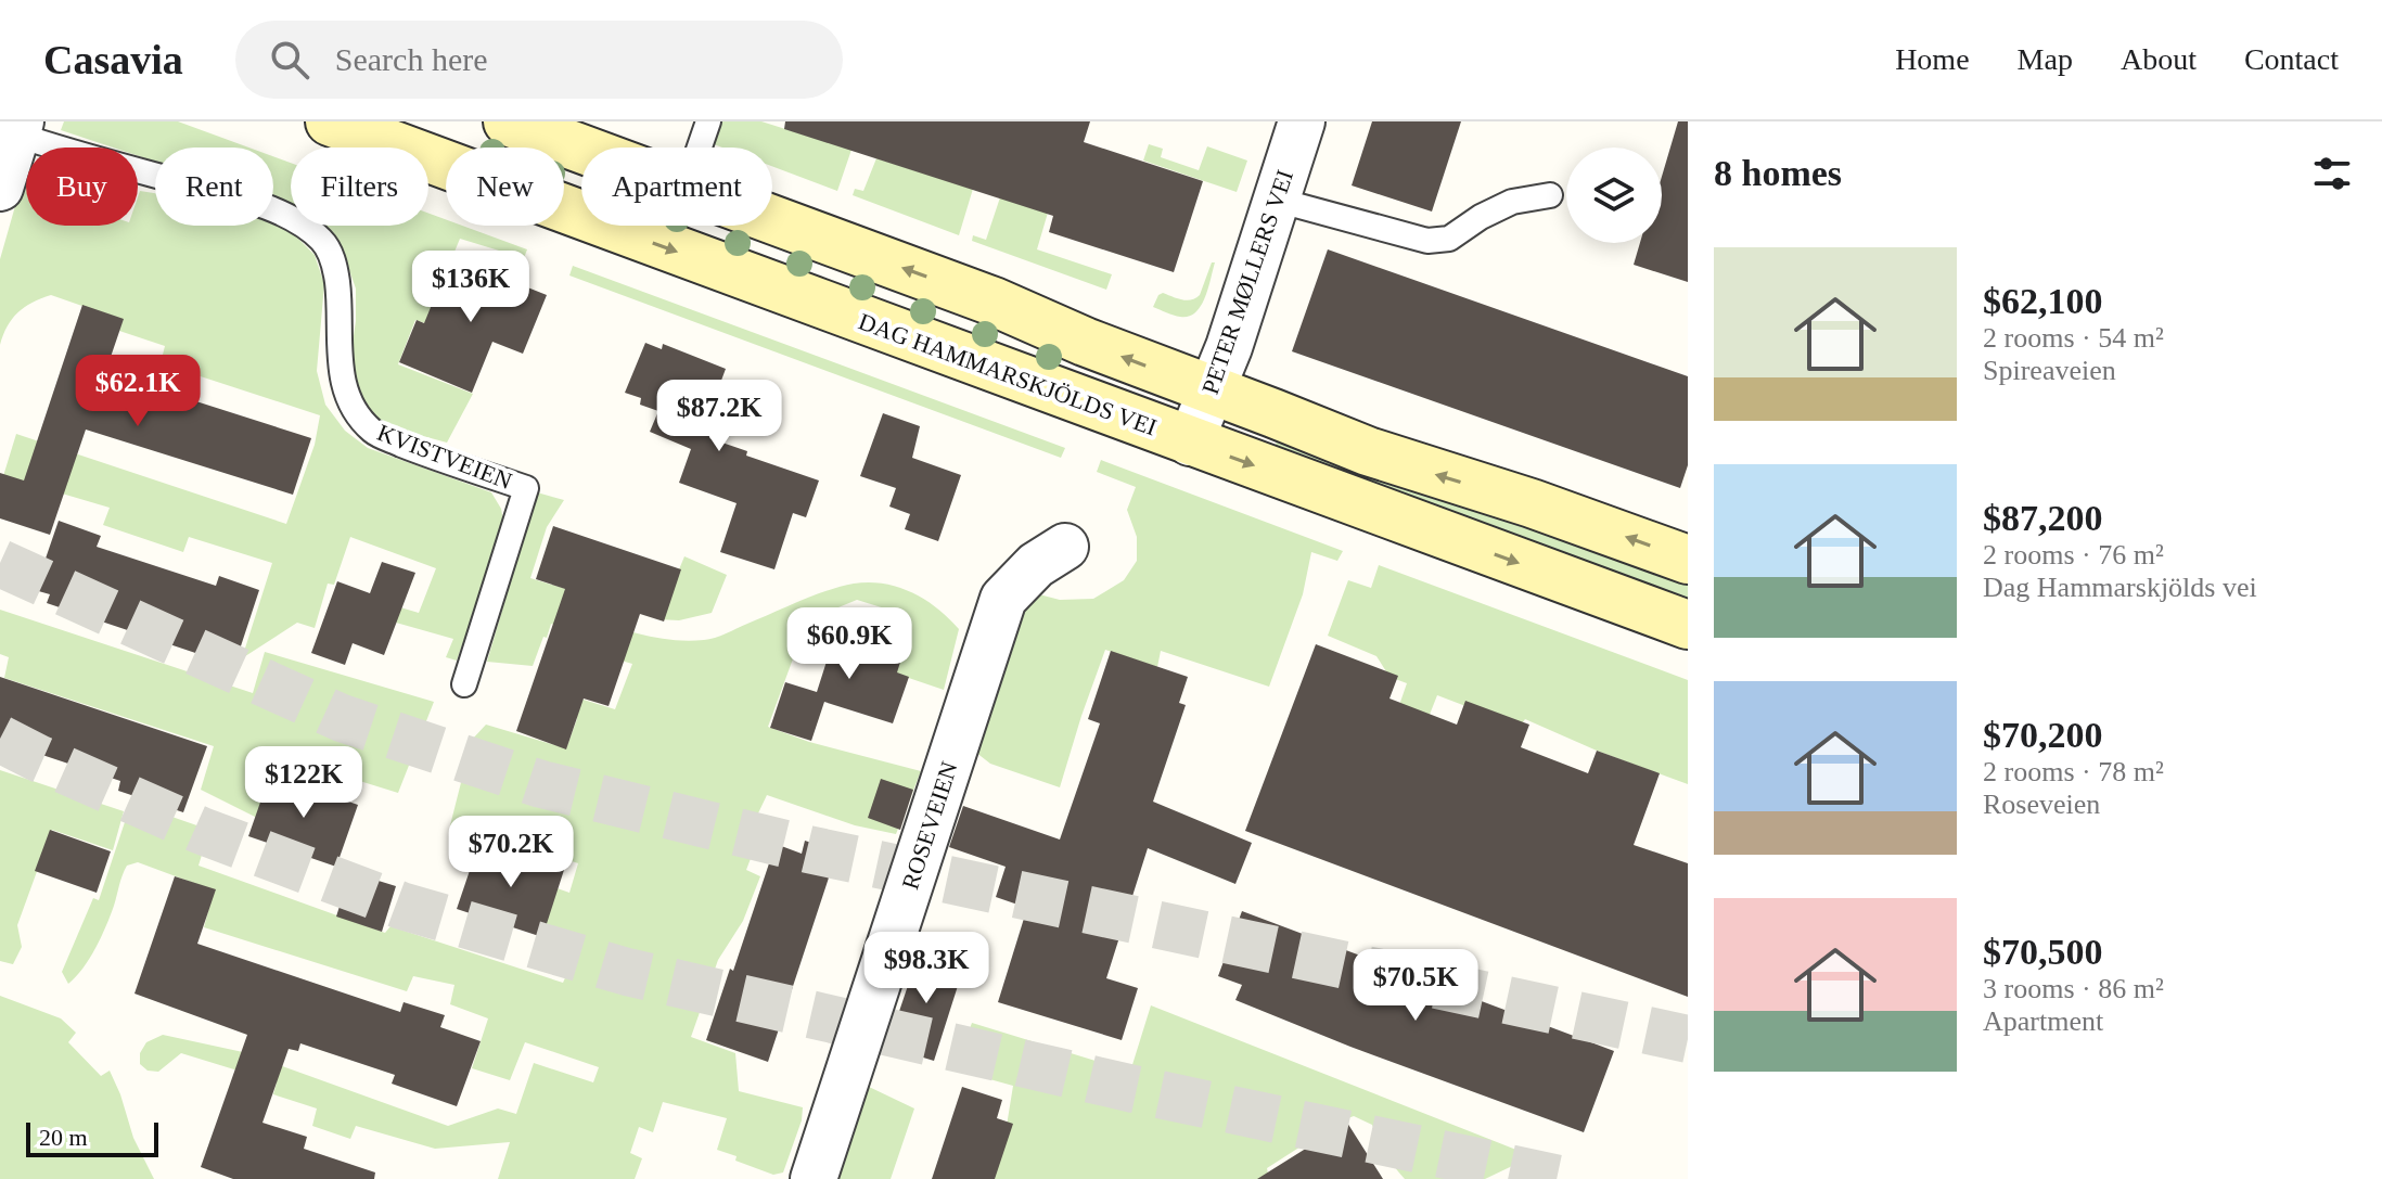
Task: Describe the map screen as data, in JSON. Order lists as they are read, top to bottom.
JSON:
{
  "streets": {
    "main road": ["DAG HAMMARSKJÖLDS VEI"],
    "street": ["PETER MØLLERS VEI", "ROSEVEIEN"],
    "lane": ["KVISTVEIEN"]
  },
  "crossings": [
    ["PETER MØLLERS VEI", "DAG HAMMARSKJÖLDS VEI"]
  ],
  "scale_bar": "20 m",
  "page": {
    "header": "Casavia",
    "search": "Search here",
    "nav": [
      "Home",
      "Map",
      "About",
      "Contact"
    ],
    "heading": "8 homes",
    "chip": [
      "Buy",
      "Rent",
      "Filters",
      "New",
      "Apartment"
    ],
    "list": [
      {
        "name": "$62,100",
        "note": "2 rooms · 54 m² · Spireaveien"
      },
      {
        "name": "$87,200",
        "note": "2 rooms · 76 m² · Dag Hammarskjölds vei"
      },
      {
        "name": "$70,200",
        "note": "2 rooms · 78 m² · Roseveien"
      },
      {
        "name": "$70,500",
        "note": "3 rooms · 86 m² · Apartment"
      }
    ],
    "price": [
      "$136K",
      "$62.1K",
      "$87.2K",
      "$60.9K",
      "$122K",
      "$70.2K",
      "$98.3K",
      "$70.5K"
    ],
    "scale": "20 m"
  }
}
